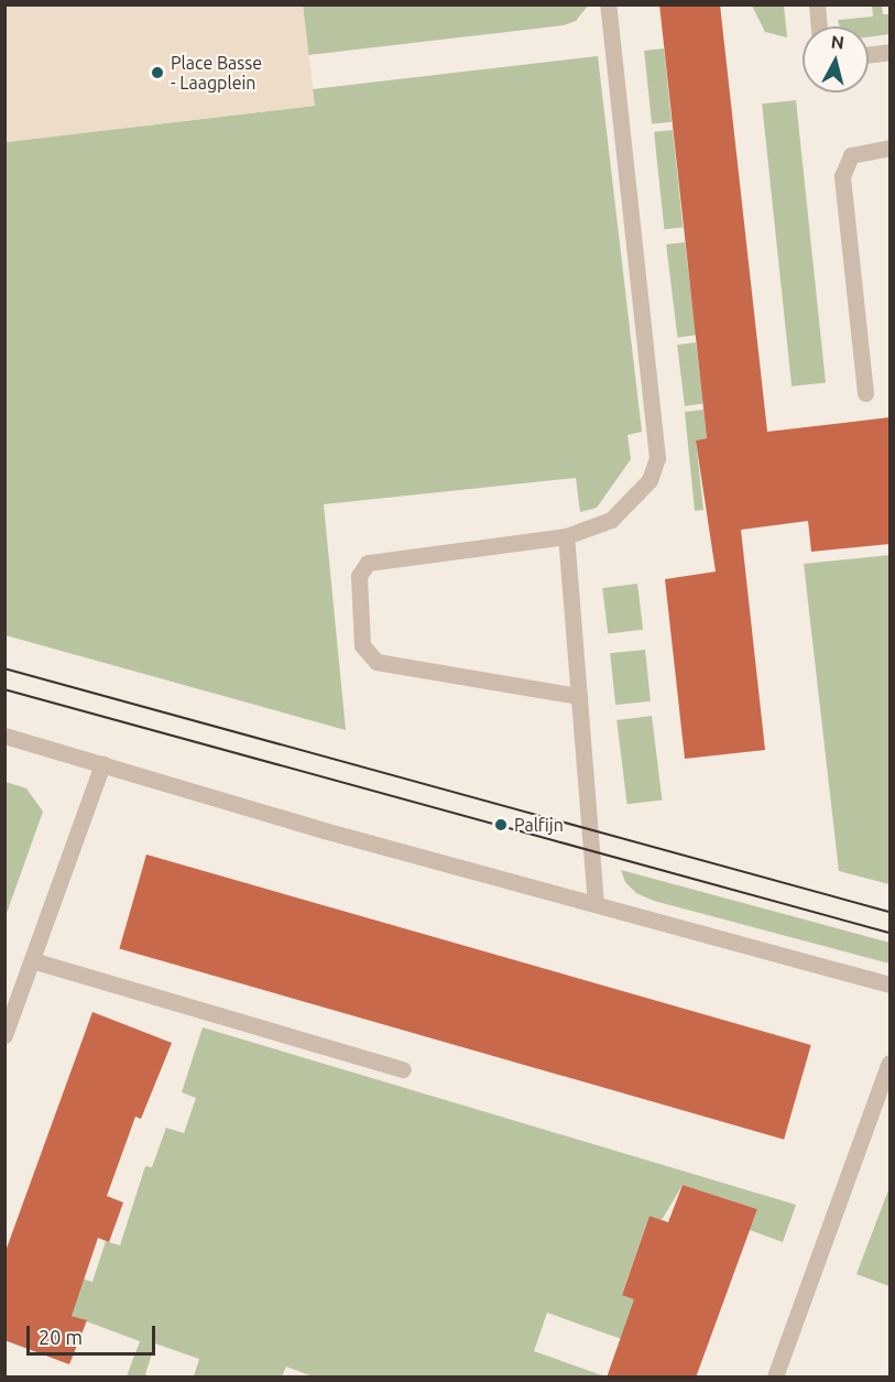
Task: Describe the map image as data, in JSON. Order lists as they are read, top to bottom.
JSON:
{
  "places": ["Place Basse - Laagplein", "Palfijn"],
  "scale_bar": "20 m",
  "north": "top"
}
